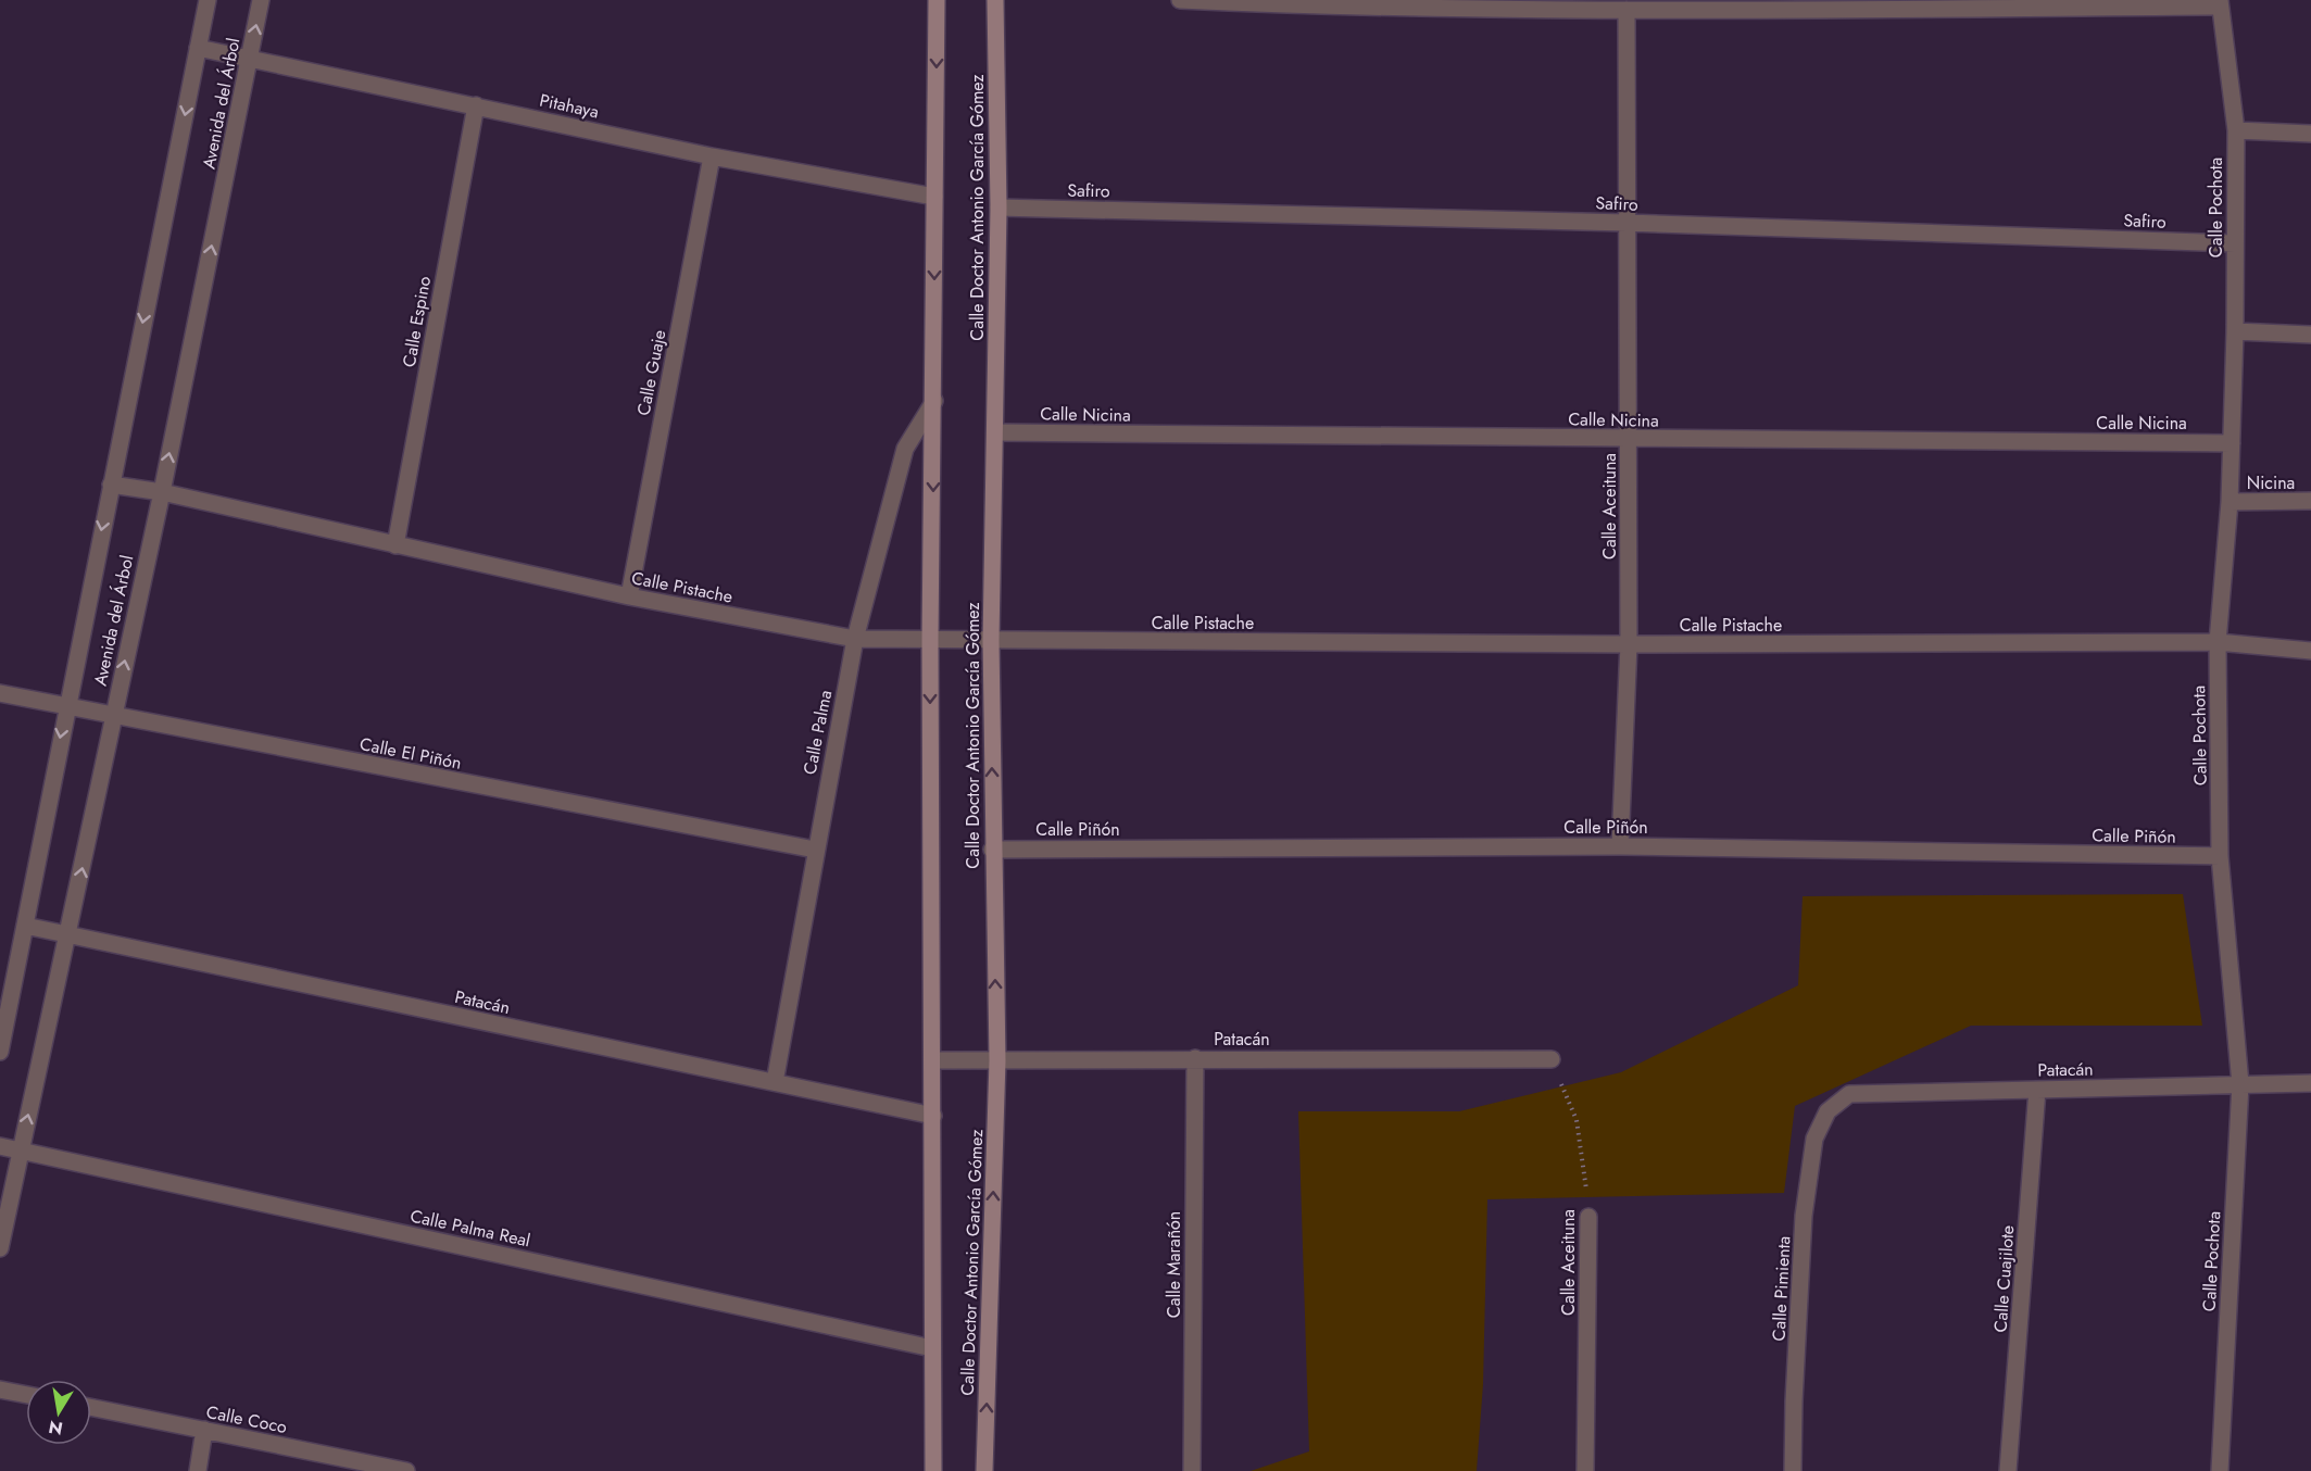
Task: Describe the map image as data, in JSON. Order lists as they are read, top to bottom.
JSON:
{
  "streets": {
    "street": [
      "Avenida del Árbol",
      "Pitahaya",
      "Safiro",
      "Calle Doctor Antonio García Gómez",
      "Calle Pochota",
      "Calle Espino",
      "Calle Guaje",
      "Calle Nicina",
      "Nicina",
      "Calle Aceituna",
      "Calle Pistache",
      "Calle Palma",
      "Calle El Piñón",
      "Calle Piñón",
      "Patacán",
      "Calle Palma Real",
      "Calle Marañón",
      "Calle Cuajilote",
      "Calle Pimienta",
      "Calle Coco"
    ]
  },
  "crossings": [
    ["Avenida del Árbol", "Pitahaya"],
    ["Avenida del Árbol", "Calle Pistache"],
    ["Avenida del Árbol", "Calle El Piñón"],
    ["Avenida del Árbol", "Patacán"],
    ["Avenida del Árbol", "Calle Palma Real"],
    ["Pitahaya", "Calle Doctor Antonio García Gómez"],
    ["Pitahaya", "Calle Espino"],
    ["Pitahaya", "Calle Guaje"],
    ["Safiro", "Calle Doctor Antonio García Gómez"],
    ["Safiro", "Calle Pochota"],
    ["Safiro", "Calle Aceituna"],
    ["Calle Doctor Antonio García Gómez", "Calle Nicina"],
    ["Calle Doctor Antonio García Gómez", "Calle Pistache"],
    ["Calle Doctor Antonio García Gómez", "Calle Palma"],
    ["Calle Doctor Antonio García Gómez", "Calle Piñón"],
    ["Calle Doctor Antonio García Gómez", "Patacán"],
    ["Calle Doctor Antonio García Gómez", "Calle Palma Real"],
    ["Calle Pochota", "Calle Nicina"],
    ["Calle Pochota", "Nicina"],
    ["Calle Pochota", "Calle Pistache"],
    ["Calle Pochota", "Calle Piñón"],
    ["Calle Pochota", "Patacán"],
    ["Calle Espino", "Calle Pistache"],
    ["Calle Guaje", "Calle Pistache"],
    ["Calle Nicina", "Calle Aceituna"],
    ["Calle Aceituna", "Calle Pistache"],
    ["Calle Aceituna", "Calle Piñón"],
    ["Calle Aceituna", "Patacán"],
    ["Calle Pistache", "Calle Palma"],
    ["Calle Palma", "Calle El Piñón"],
    ["Calle Palma", "Patacán"],
    ["Patacán", "Calle Marañón"],
    ["Patacán", "Calle Cuajilote"],
    ["Patacán", "Calle Pimienta"]
  ],
  "north": "bottom"
}
